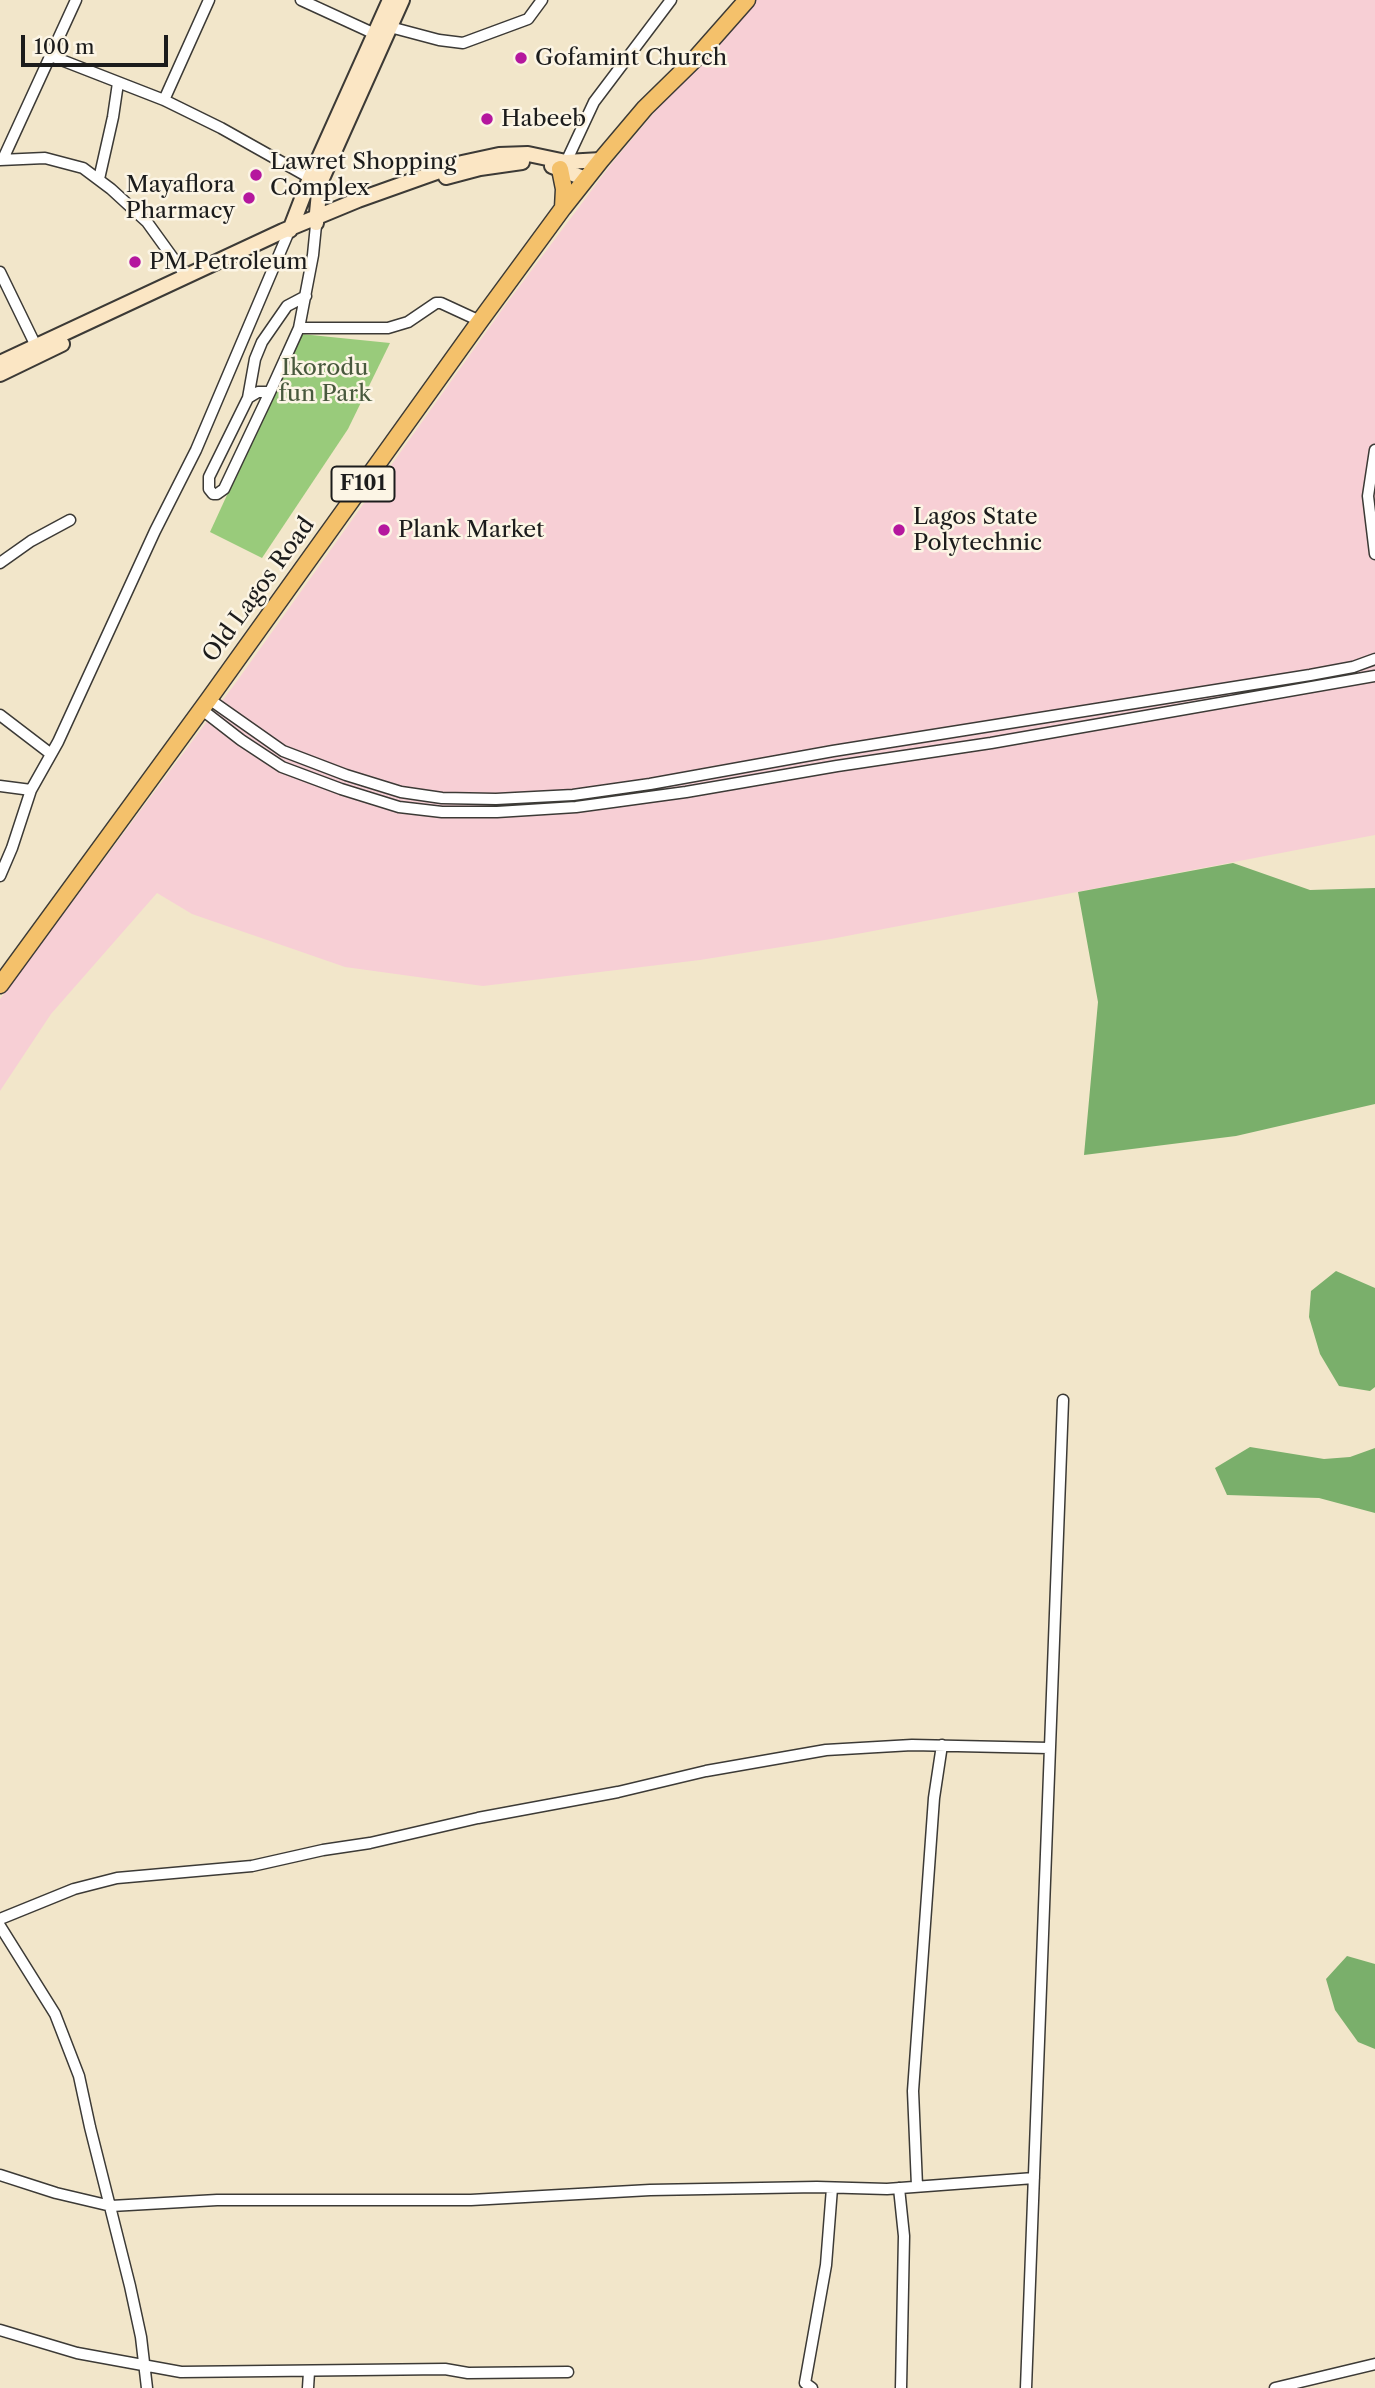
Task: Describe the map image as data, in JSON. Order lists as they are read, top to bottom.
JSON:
{
  "streets": {
    "main road": ["F101", "Old Lagos Road"]
  },
  "parks": ["Ikorodu fun Park"],
  "places": [
    "Gofamint Church",
    "Habeeb",
    "Lawret Shopping Complex",
    "Mayaflora Pharmacy",
    "PM Petroleum",
    "Plank Market",
    "Lagos State Polytechnic"
  ],
  "scale_bar": "100 m"
}
